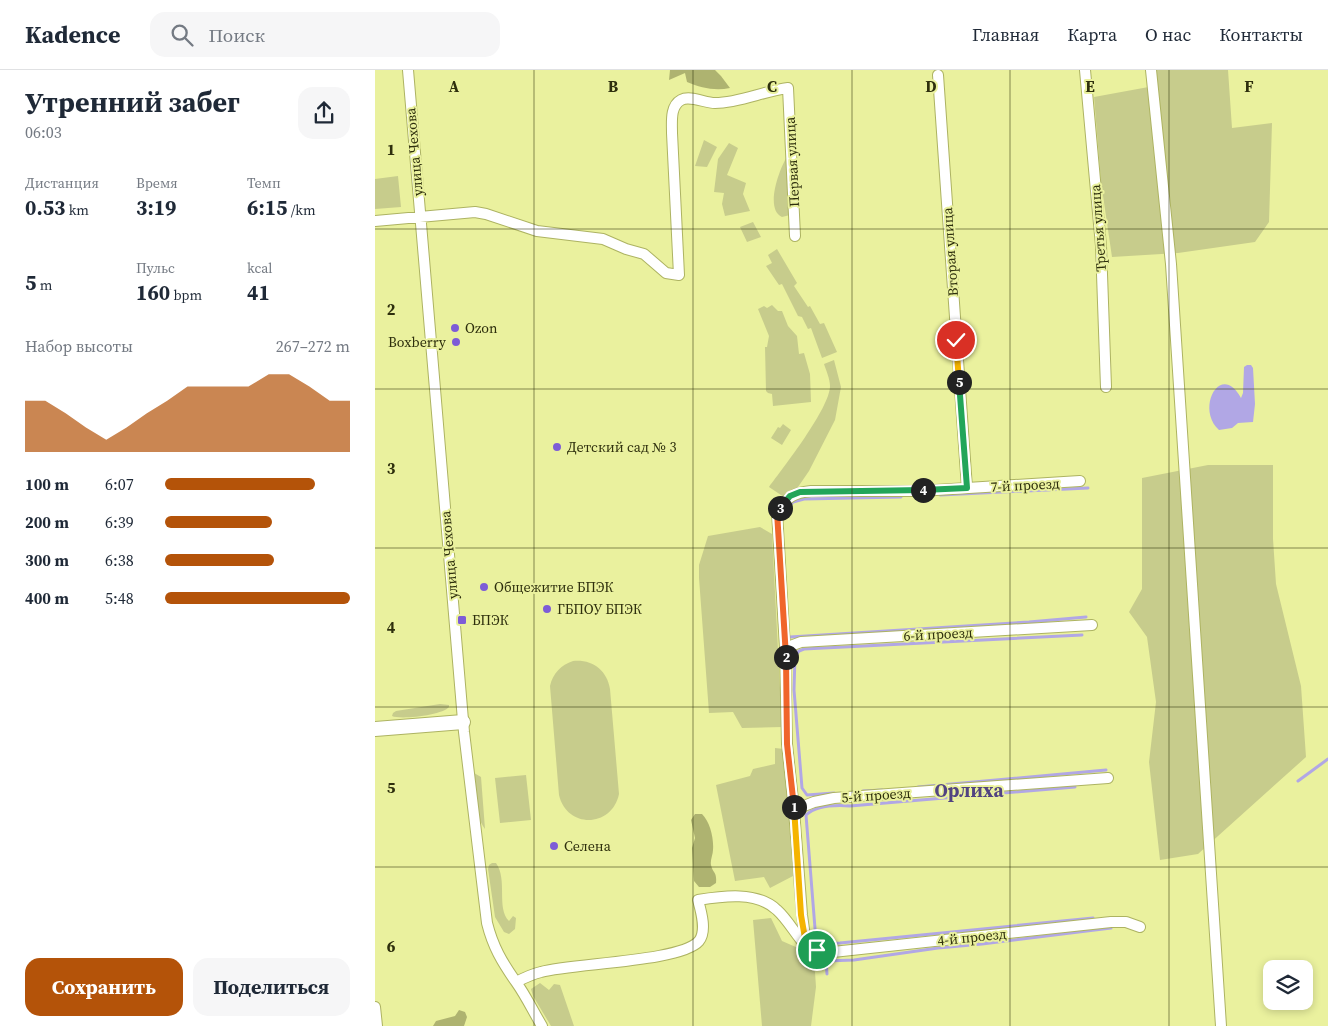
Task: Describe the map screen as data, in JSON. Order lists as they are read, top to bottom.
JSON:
{
  "streets": {
    "street": [
      "улица Чехова",
      "Первая улица",
      "Третья улица",
      "Вторая улица",
      "7-й проезд",
      "6-й проезд",
      "5-й проезд",
      "4-й проезд"
    ]
  },
  "crossings": [
    ["улица Чехова", "Первая улица"],
    ["Вторая улица", "7-й проезд"],
    ["7-й проезд", "6-й проезд"]
  ],
  "districts": ["Орлиха"],
  "places": {
    "other": [
      "Ozon",
      "Boxberry",
      "Детский сад № 3",
      "Общежитие БПЭК",
      "ГБПОУ БПЭК",
      "Селена"
    ],
    "transit": ["БПЭК"]
  },
  "page": {
    "header": "Kadence",
    "search": "Поиск",
    "nav": [
      "Главная",
      "Карта",
      "О нас",
      "Контакты"
    ],
    "heading": ["Утренний забег", "06:03"],
    "stats": [
      ["Дистанция", "0.53 km"],
      ["Время", "3:19"],
      ["Темп", "6:15 /km"],
      ["5 m"],
      ["Пульс", "160 bpm"],
      ["kcal", "41"]
    ],
    "chart": ["Набор высоты", "267–272 m"],
    "pins": [
      "5",
      "4",
      "3",
      "2",
      "1"
    ],
    "list": [
      {
        "name": "100 m",
        "note": "6:07"
      },
      {
        "name": "200 m",
        "note": "6:39"
      },
      {
        "name": "300 m",
        "note": "6:38"
      },
      {
        "name": "400 m",
        "note": "5:48"
      }
    ],
    "buttons": ["Сохранить", "Поделиться"]
  },
  "grid": {
    "columns": [
      "A",
      "B",
      "C",
      "D",
      "E",
      "F"
    ],
    "rows": [
      "1",
      "2",
      "3",
      "4",
      "5",
      "6"
    ]
  }
}
